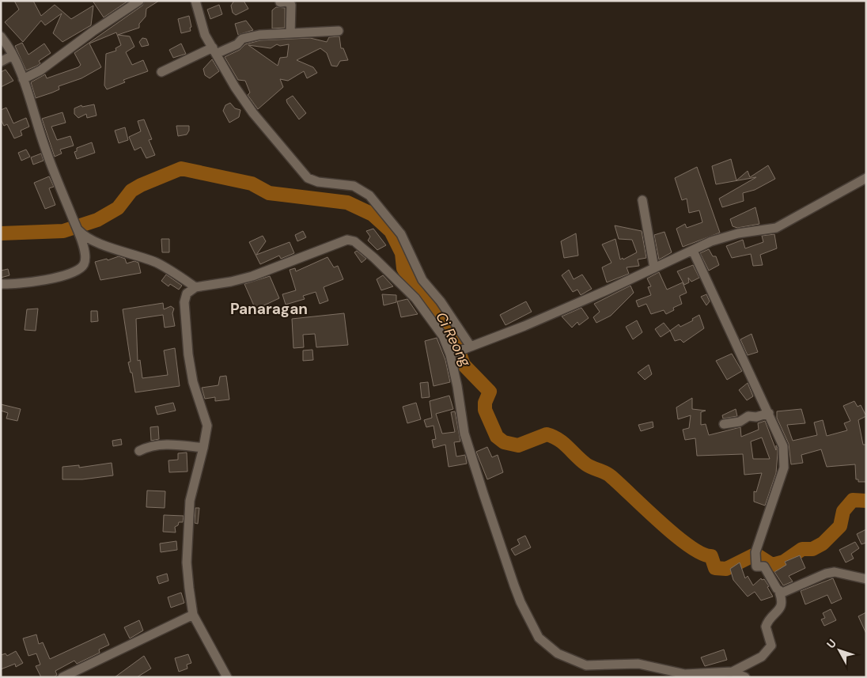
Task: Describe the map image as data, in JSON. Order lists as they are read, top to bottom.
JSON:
{
  "districts": ["Panaragan"],
  "water": ["Ci Reong"],
  "north": "top left"
}
